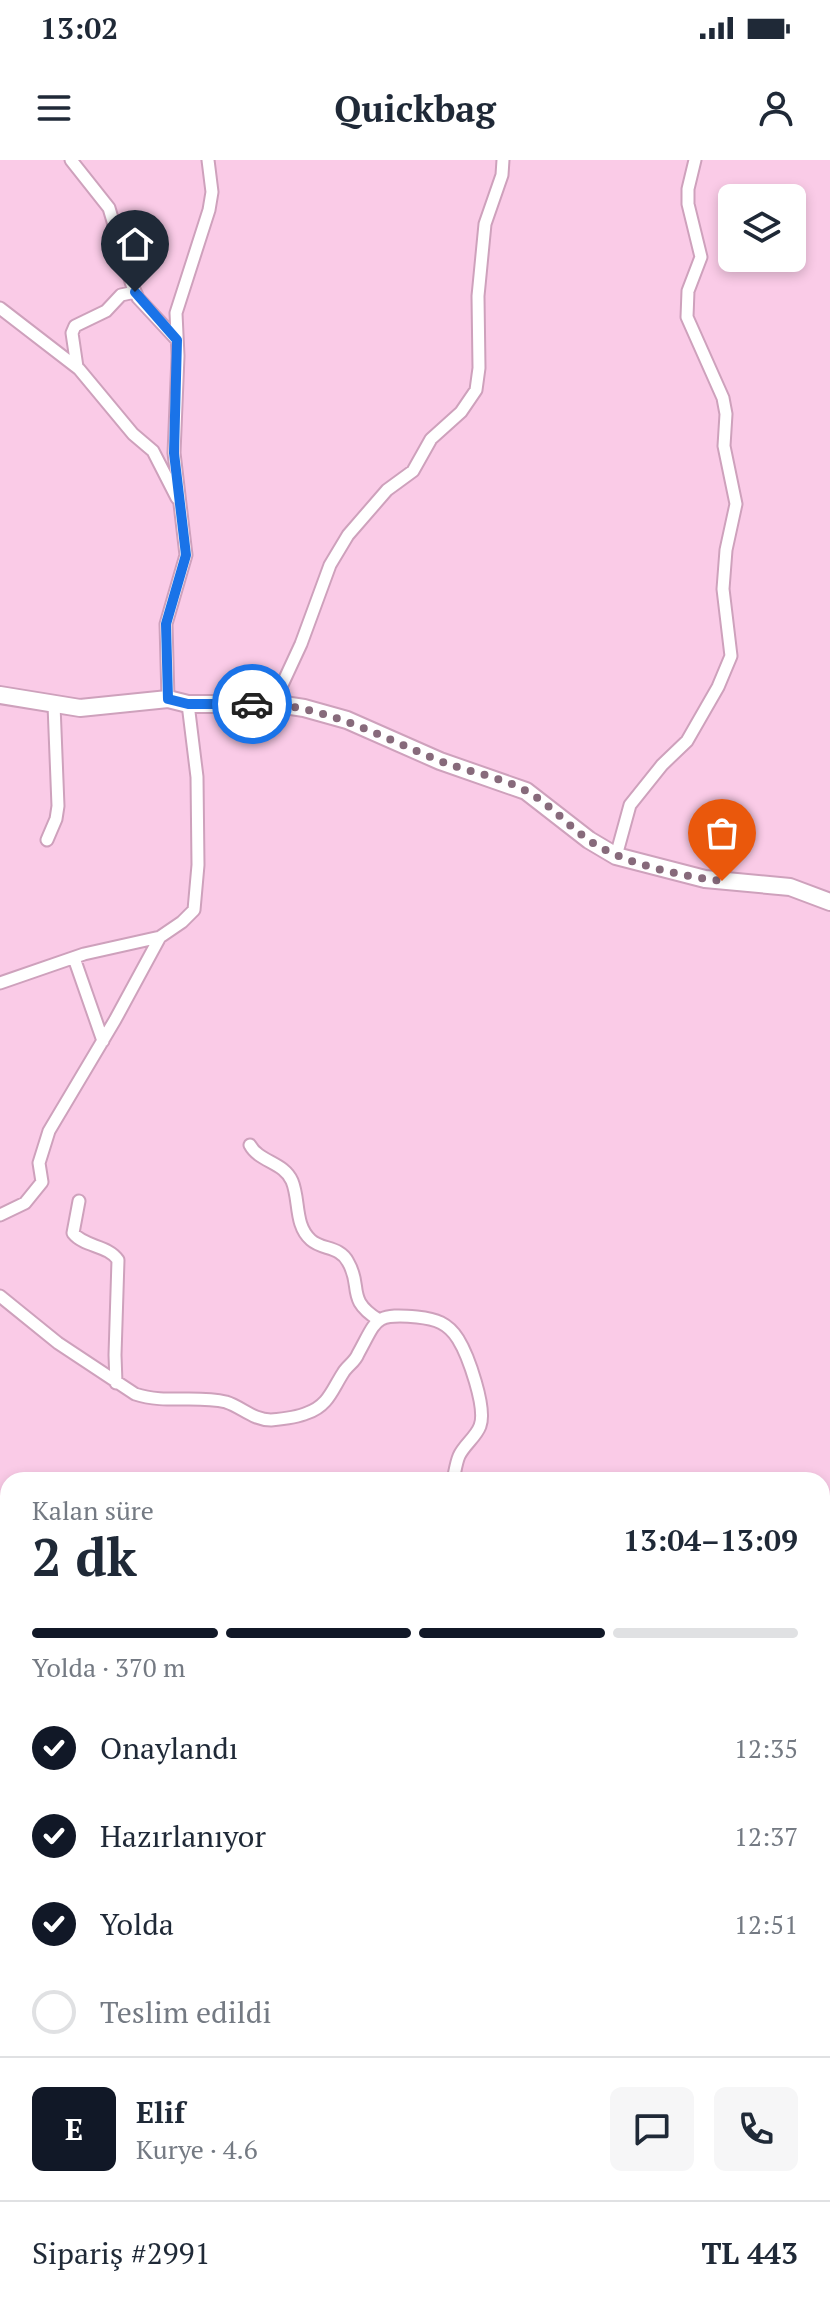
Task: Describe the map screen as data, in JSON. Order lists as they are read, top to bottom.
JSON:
{
  "page": {
    "status": "13:02",
    "header": "Quickbag",
    "heading": ["2 dk", "Kalan süre", "13:04–13:09"],
    "panel": [
      "Elif",
      "Kurye · 4.6",
      "Sipariş #2991",
      "TL 443"
    ],
    "bar": "Yolda · 370 m",
    "list": [
      ["Onaylandı", "12:35"],
      ["Hazırlanıyor", "12:37"],
      ["Yolda", "12:51"],
      "Teslim edildi"
    ],
    "round": "E"
  }
}
